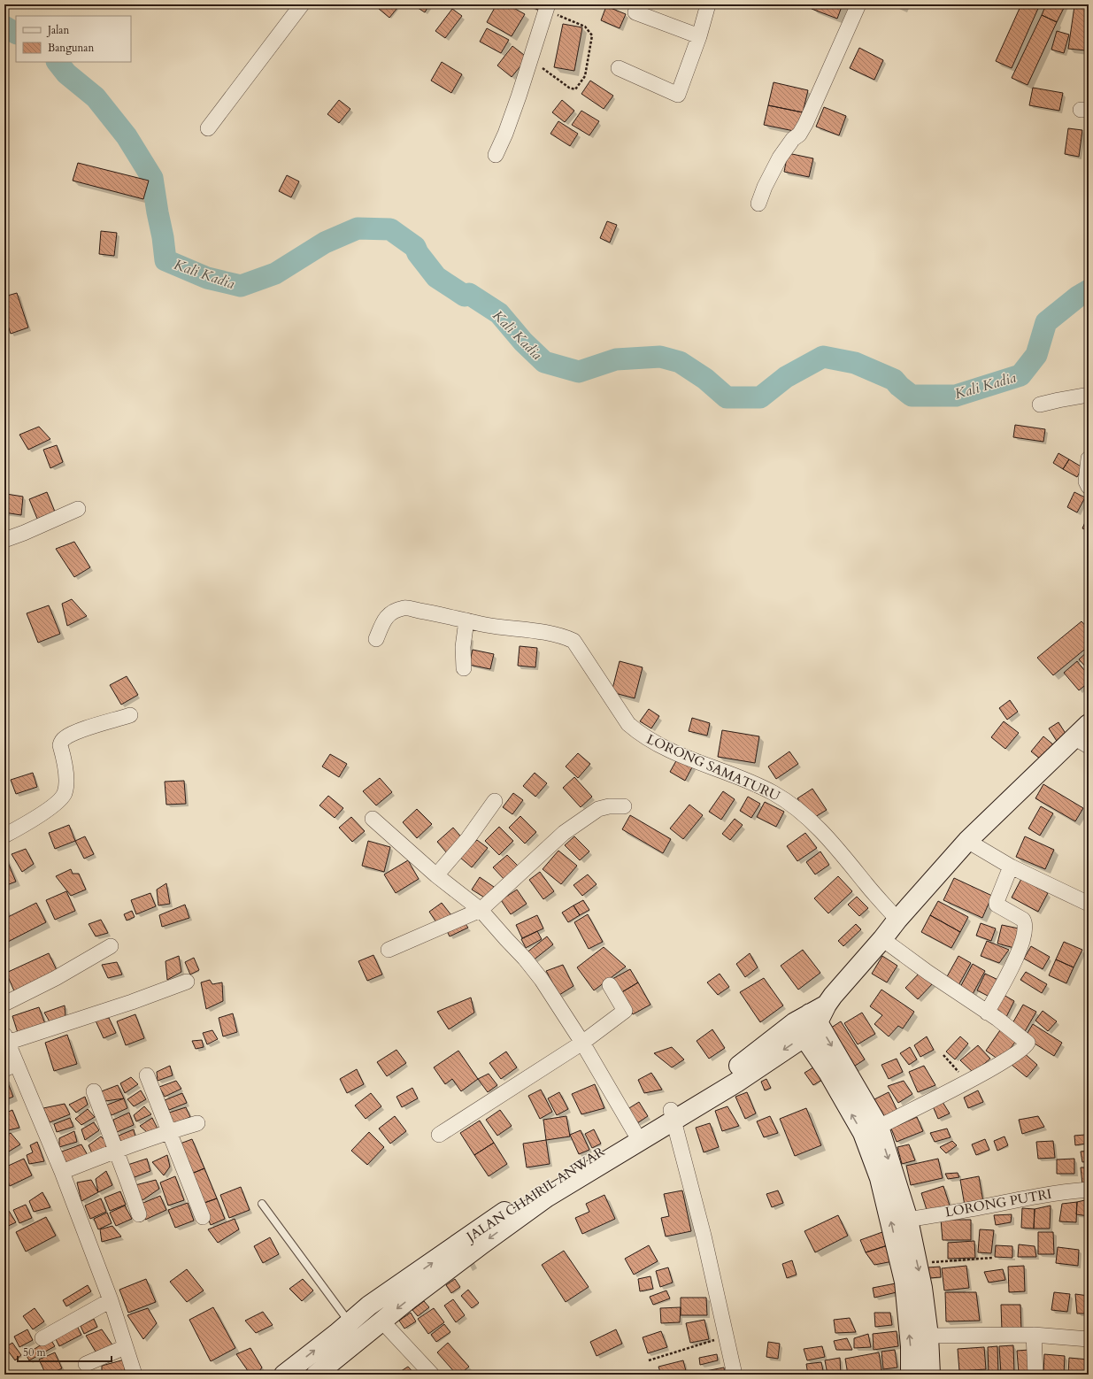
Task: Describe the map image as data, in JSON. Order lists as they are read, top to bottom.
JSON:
{
  "streets": {
    "main road": ["JALAN CHAIRIL ANWAR"],
    "street": ["LORONG SAMATURU", "LORONG PUTRI"]
  },
  "crossings": [
    ["LORONG SAMATURU", "JALAN CHAIRIL ANWAR"]
  ],
  "water": ["Kali Kadia"],
  "legend": ["Jalan", "Bangunan"],
  "scale_bar": "50 m"
}
